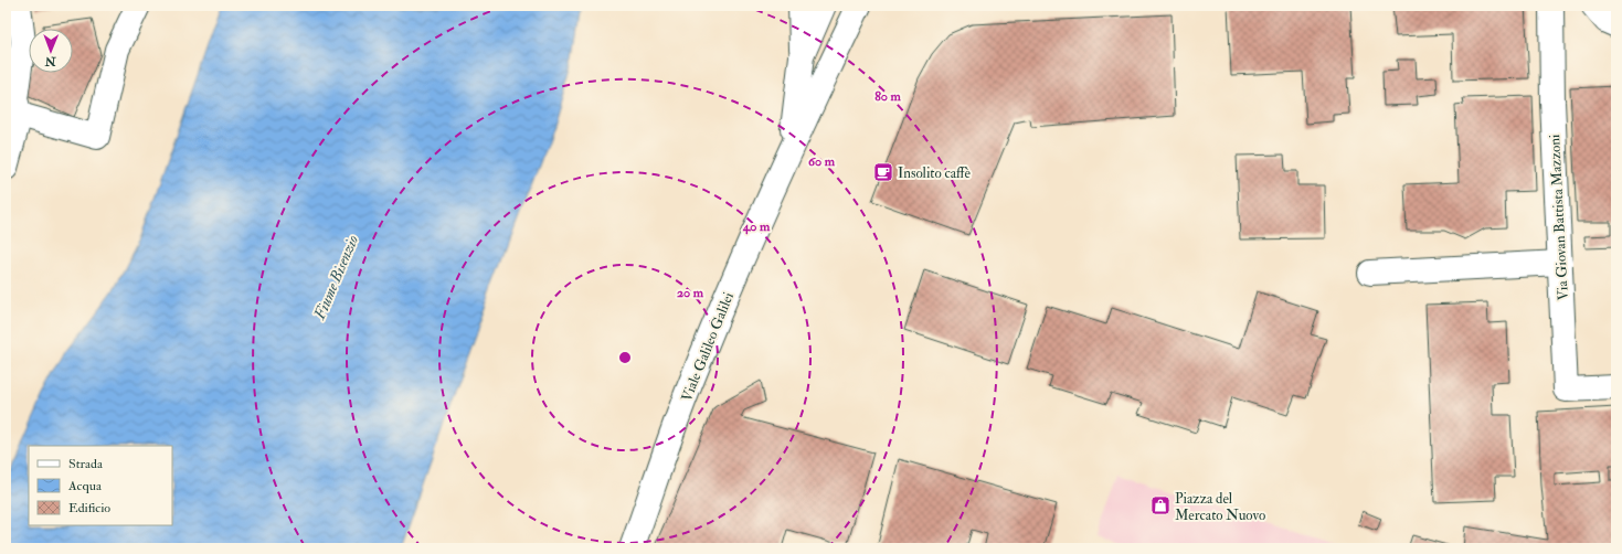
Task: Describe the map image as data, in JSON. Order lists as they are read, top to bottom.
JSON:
{
  "streets": {
    "street": ["Via Giovan Battista Mazzoni", "Viale Galileo Galilei"]
  },
  "water": ["Fiume Bisenzio"],
  "places": {
    "cafe": ["Insolito caffè"],
    "shop": ["Piazza del Mercato Nuovo"]
  },
  "legend": ["Strada", "Acqua", "Edificio"],
  "north": "bottom",
  "rings": [
    "80 m",
    "60 m",
    "40 m",
    "20 m"
  ]
}
